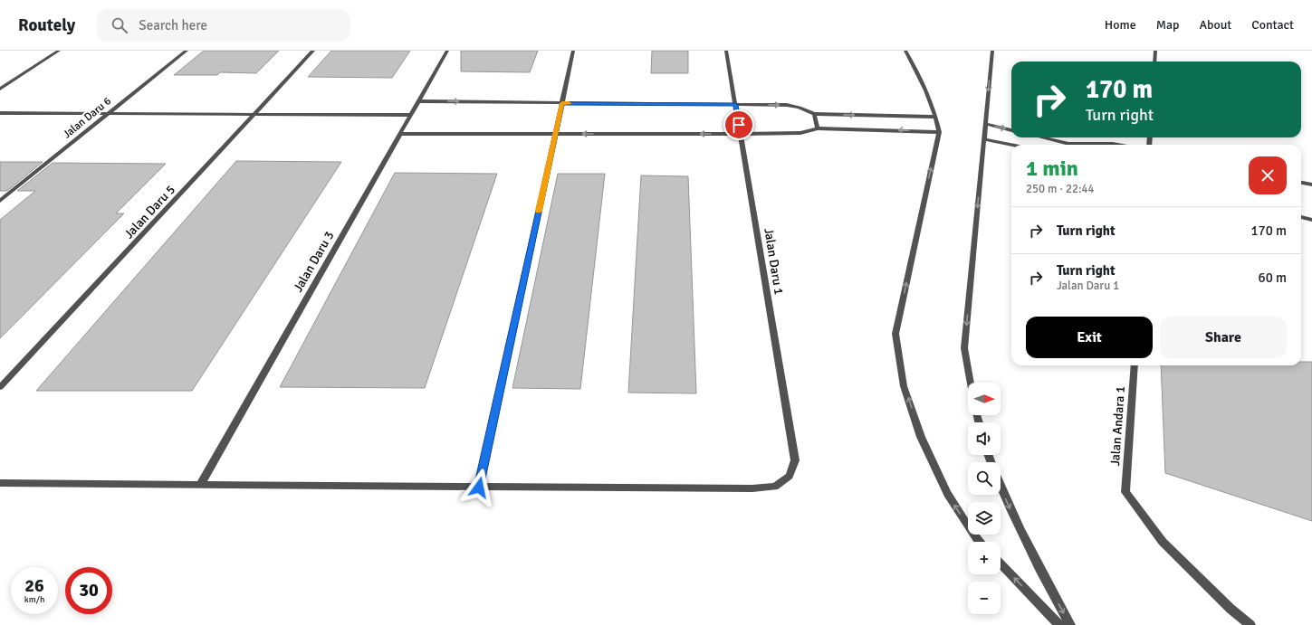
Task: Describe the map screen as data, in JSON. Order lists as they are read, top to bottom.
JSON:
{
  "streets": {
    "street": [
      "Jalan Daru 6",
      "Jalan Daru 5",
      "Jalan Daru 3",
      "Jalan Daru 1",
      "Jalan Andara 1"
    ]
  },
  "north": "right",
  "page": {
    "header": "Routely",
    "search": "Search here",
    "nav": [
      "Home",
      "Map",
      "About",
      "Contact"
    ],
    "turn": ["170 m", "Turn right"],
    "heading": ["1 min", "250 m · 22:44"],
    "list": [
      {
        "name": "Turn right",
        "value": "170 m"
      },
      {
        "name": "Turn right",
        "note": "Jalan Daru 1",
        "value": "60 m"
      }
    ],
    "buttons": ["Exit", "Share"],
    "map_buttons": ["+", "−"],
    "speed": "26 km/h",
    "limit": "30"
  }
}
